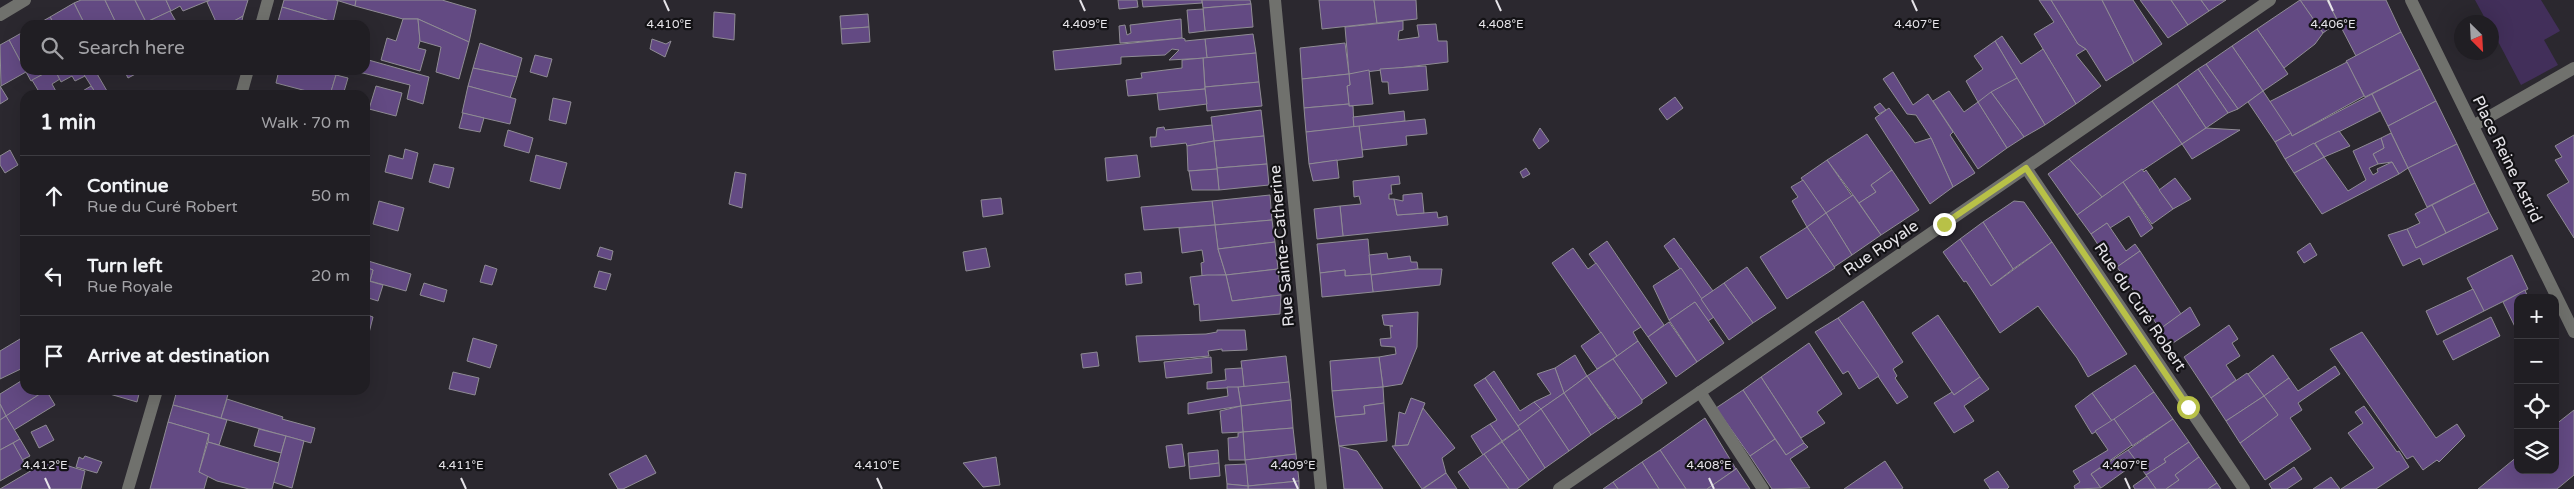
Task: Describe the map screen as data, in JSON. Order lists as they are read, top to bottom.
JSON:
{
  "streets": {
    "street": [
      "Place Reine Astrid",
      "Rue Sainte-Catherine",
      "Rue Royale",
      "Rue du Curé Robert"
    ]
  },
  "crossings": [
    ["Rue Royale", "Rue du Curé Robert"]
  ],
  "north": "bottom right",
  "page": {
    "search": "Search here",
    "heading": ["1 min", "Walk · 70 m"],
    "list": [
      ["Continue", "Rue du Curé Robert", "50 m"],
      ["Turn left", "Rue Royale", "20 m"],
      "Arrive at destination"
    ],
    "map_buttons": ["+", "−"]
  },
  "coordinates": [
    "4.410°E",
    "4.409°E",
    "4.408°E",
    "4.407°E",
    "4.406°E",
    "4.412°E",
    "4.411°E"
  ]
}
